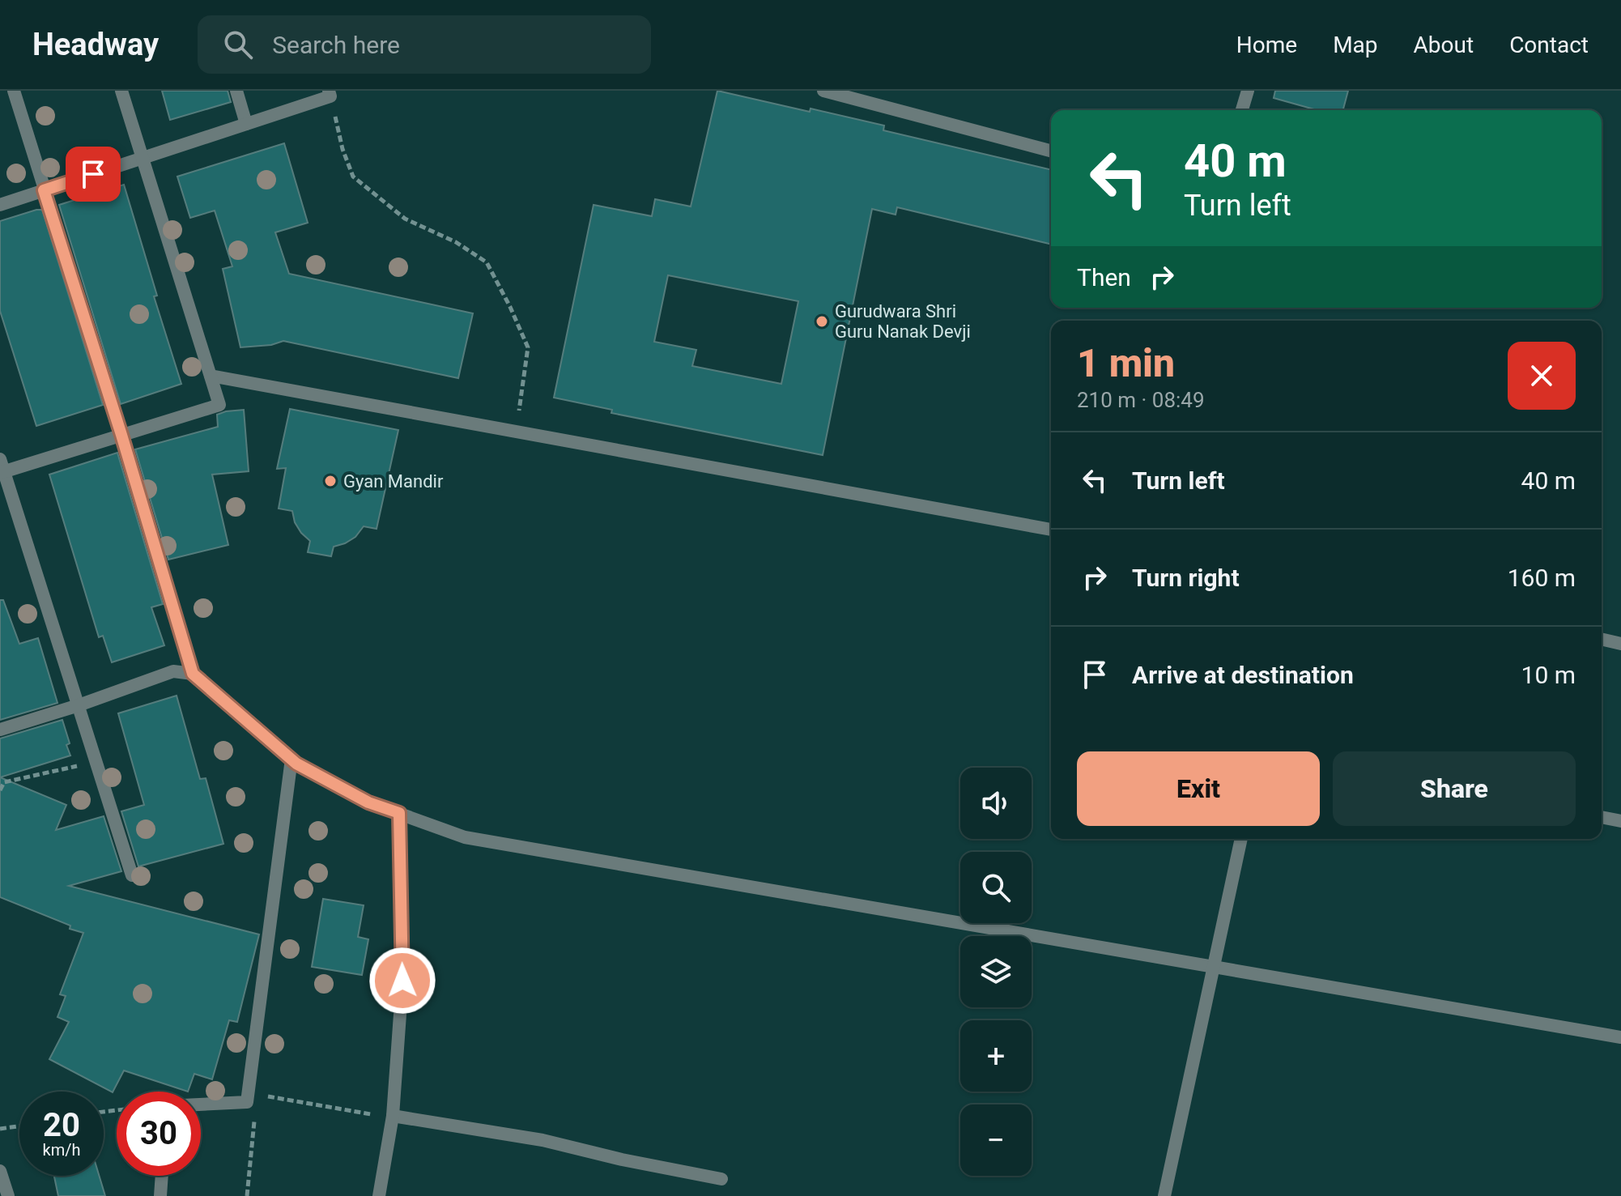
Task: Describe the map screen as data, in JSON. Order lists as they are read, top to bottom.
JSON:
{
  "places": ["Gurudwara Shri Guru Nanak Devji", "Gyan Mandir"],
  "page": {
    "header": "Headway",
    "search": "Search here",
    "nav": [
      "Home",
      "Map",
      "About",
      "Contact"
    ],
    "turn": ["40 m", "Turn left"],
    "then": "Then",
    "heading": ["1 min", "210 m · 08:49"],
    "list": [
      {
        "name": "Turn left",
        "value": "40 m"
      },
      {
        "name": "Turn right",
        "value": "160 m"
      },
      {
        "name": "Arrive at destination",
        "value": "10 m"
      }
    ],
    "buttons": ["Exit", "Share"],
    "map_buttons": ["+", "−"],
    "speed": "20 km/h",
    "limit": "30"
  }
}
